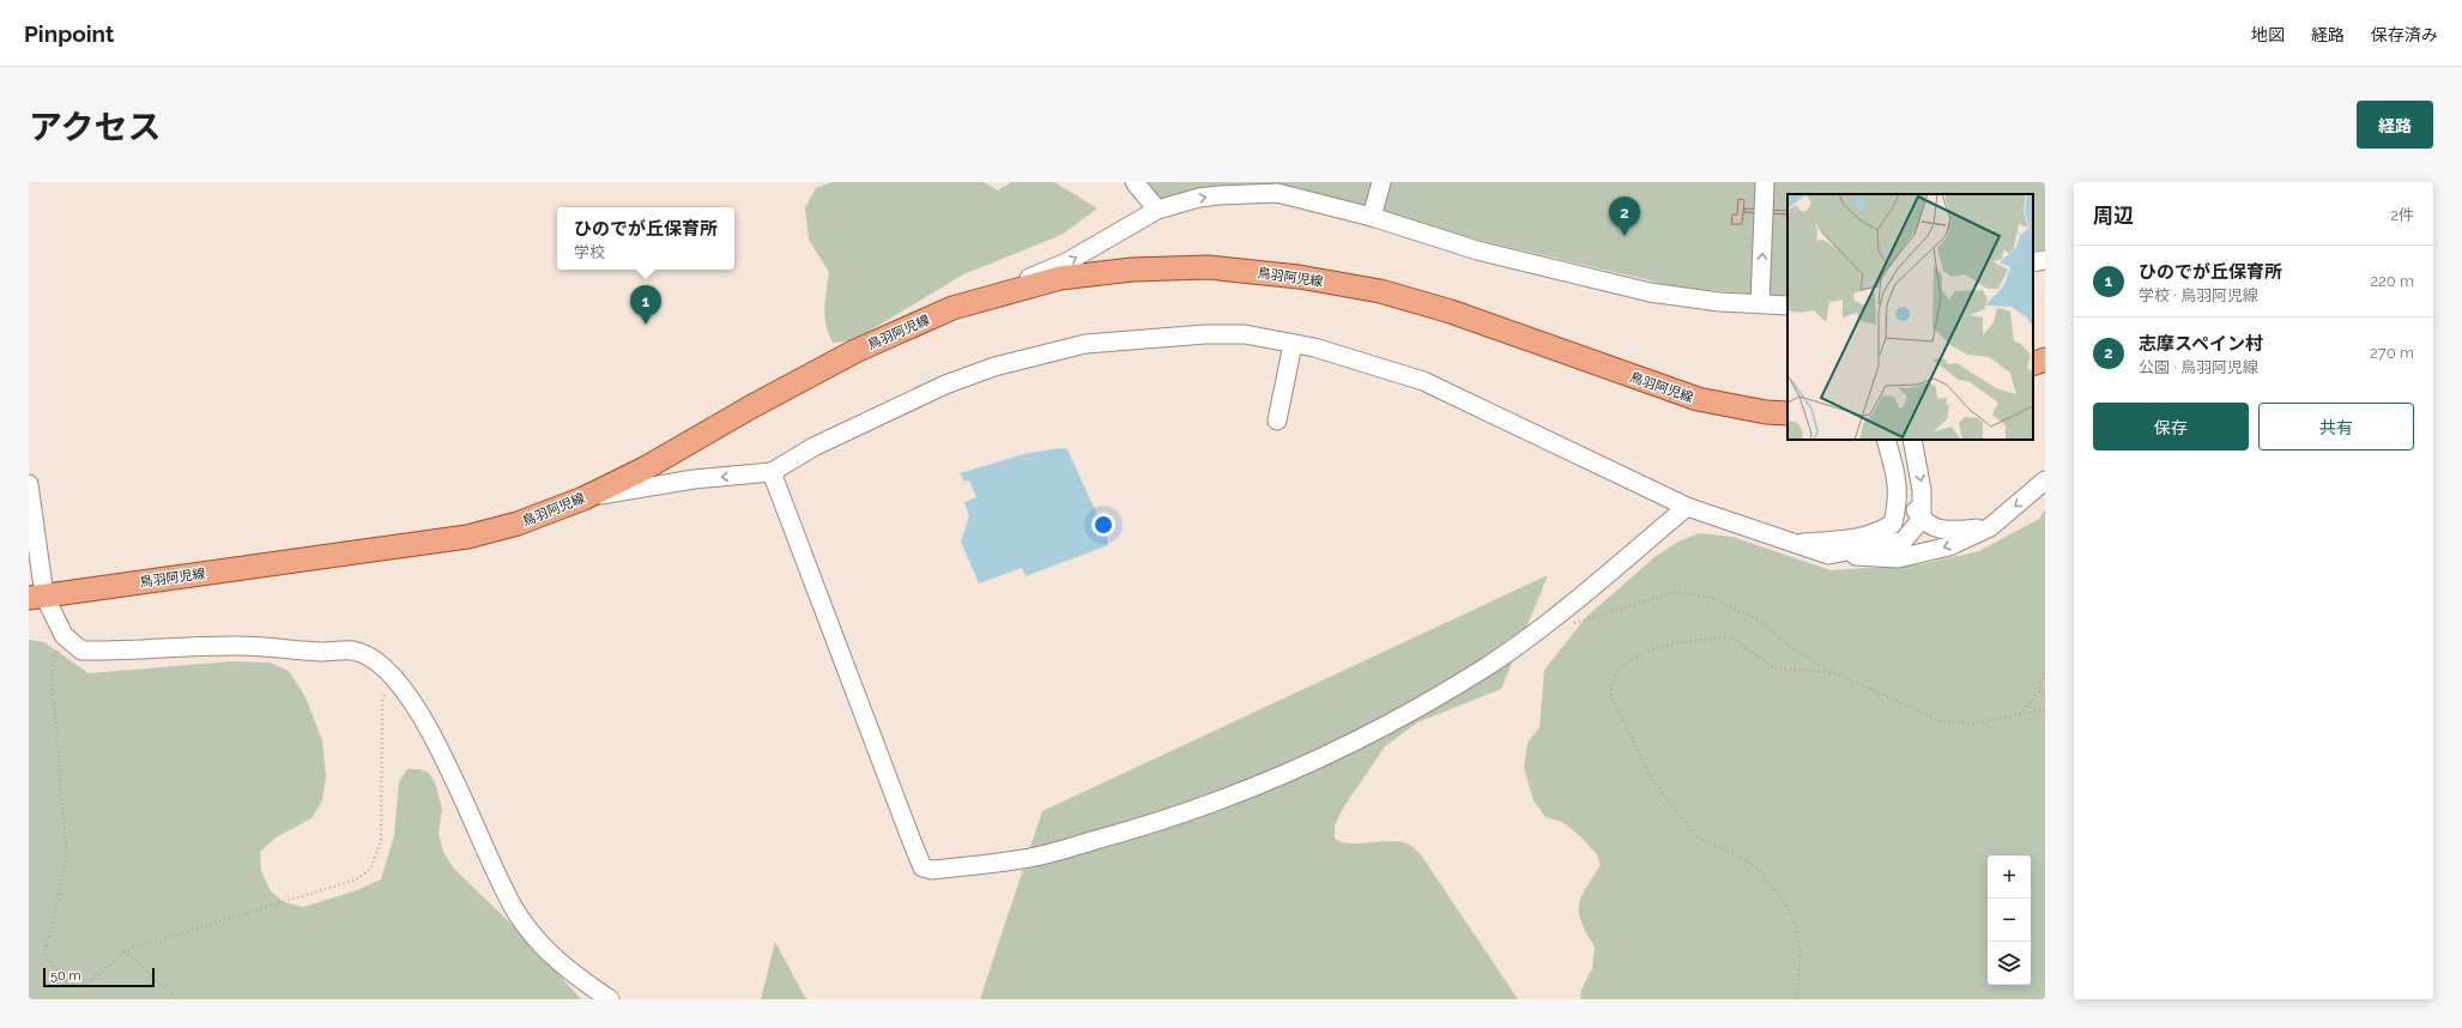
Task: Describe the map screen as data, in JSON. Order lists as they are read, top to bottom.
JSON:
{
  "streets": {
    "main road": ["鳥羽阿児線"]
  },
  "scale_bar": "50 m",
  "page": {
    "header": "Pinpoint",
    "nav": ["地図", "経路", "保存済み"],
    "title": "アクセス",
    "buttons": [
      "経路",
      ["保存", "共有"]
    ],
    "heading": ["周辺", "2件"],
    "pins": ["2", "1"],
    "popup": ["ひのでが丘保育所", "学校"],
    "list": [
      {
        "mark": "1",
        "name": "ひのでが丘保育所",
        "note": "学校 · 鳥羽阿児線",
        "value": "220 m"
      },
      {
        "mark": "2",
        "name": "志摩スペイン村",
        "note": "公園 · 鳥羽阿児線",
        "value": "270 m"
      }
    ],
    "map_buttons": ["+", "−"],
    "scale": "50 m"
  }
}
